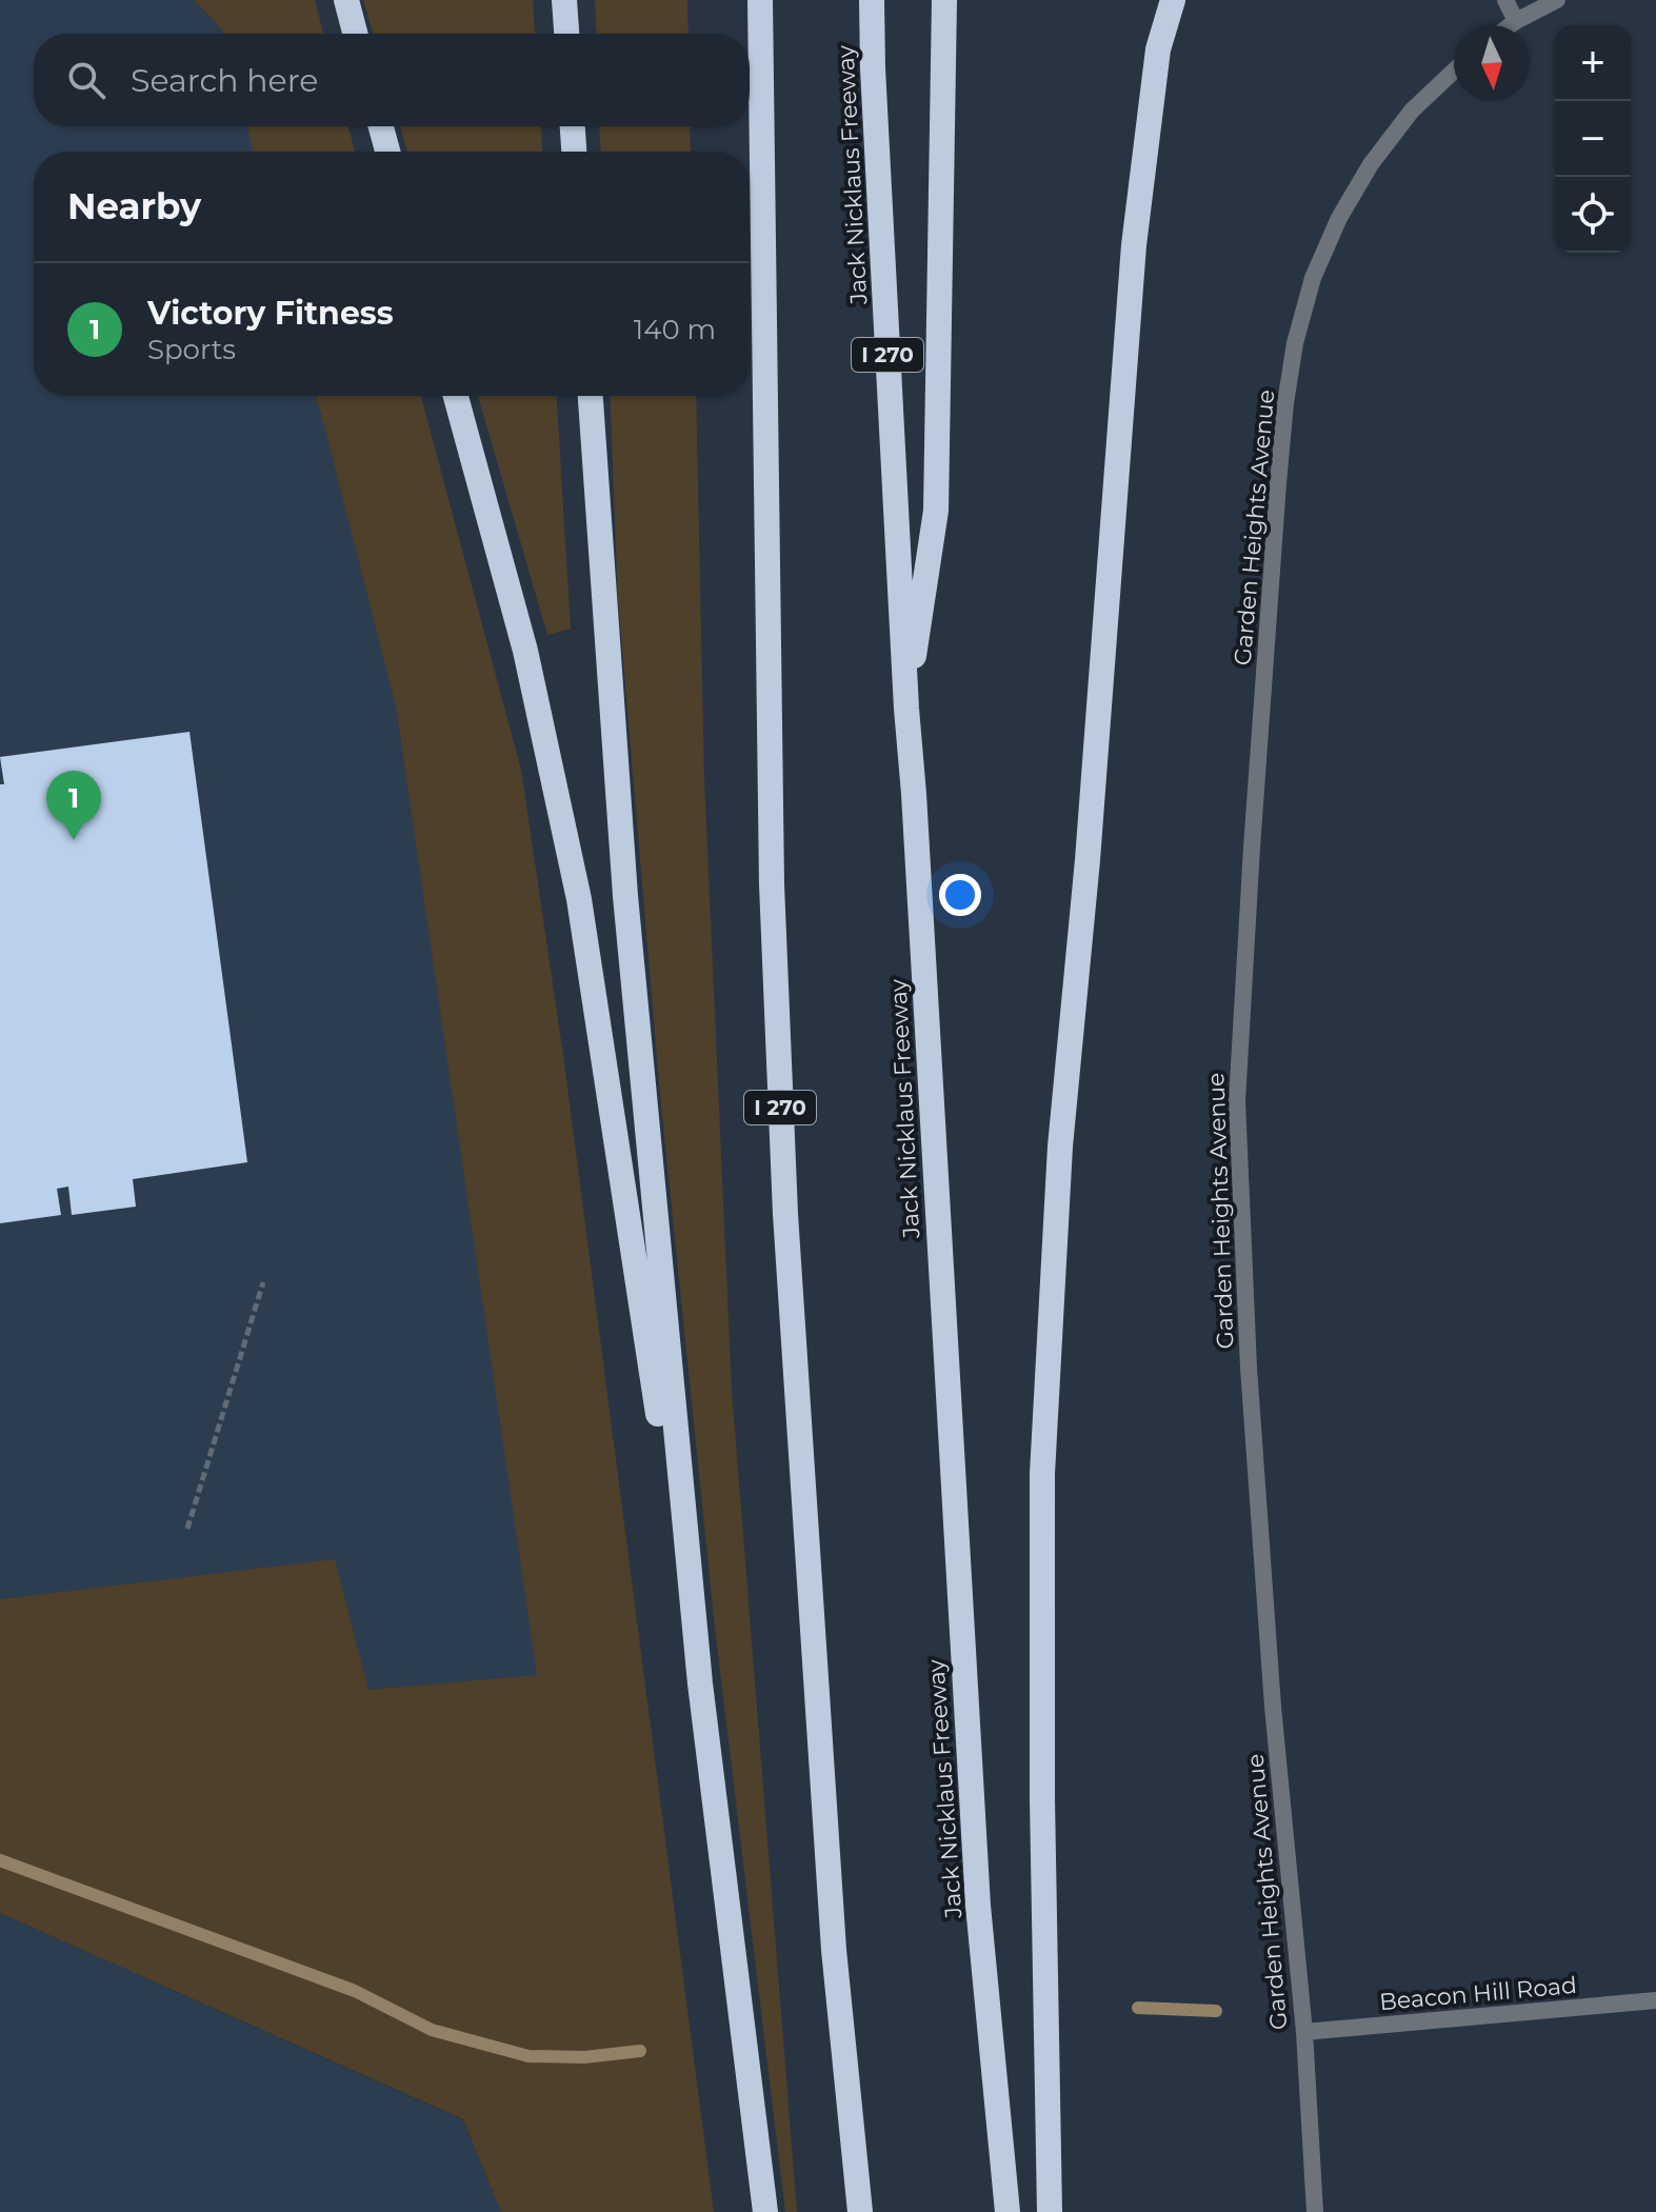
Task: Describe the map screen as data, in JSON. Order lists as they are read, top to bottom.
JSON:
{
  "streets": {
    "highway": ["Jack Nicklaus Freeway", "I 270"],
    "street": ["Garden Heights Avenue", "Beacon Hill Road"]
  },
  "crossings": [
    ["Garden Heights Avenue", "Beacon Hill Road"]
  ],
  "north": "bottom",
  "page": {
    "map_buttons": ["+", "−"],
    "search": "Search here",
    "heading": "Nearby",
    "list": [
      {
        "mark": "1",
        "name": "Victory Fitness",
        "note": "Sports",
        "value": "140 m"
      }
    ],
    "pins": "1"
  }
}
